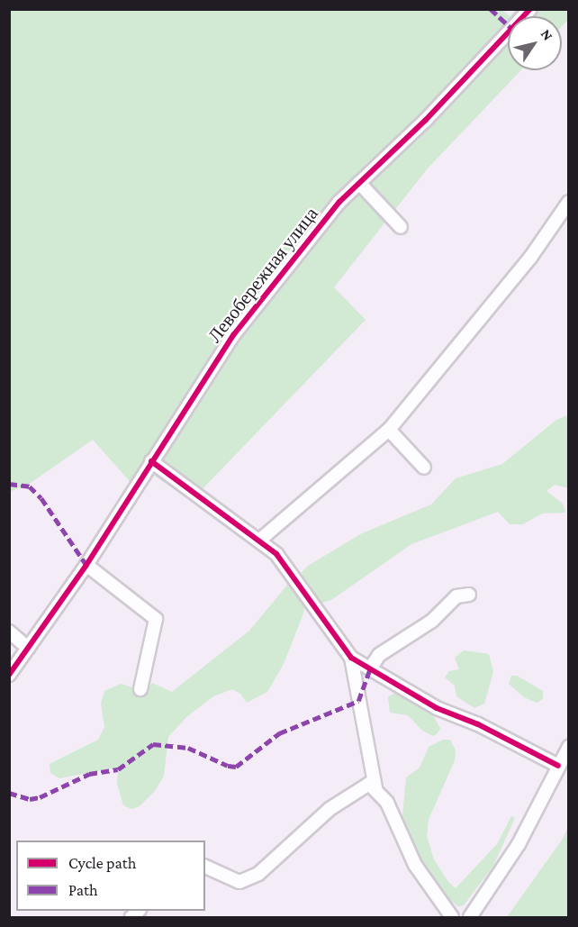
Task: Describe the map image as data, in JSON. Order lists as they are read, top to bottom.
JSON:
{
  "streets": {
    "street": ["Левобережная улица"]
  },
  "legend": ["Cycle path", "Path"],
  "north": "top right"
}
